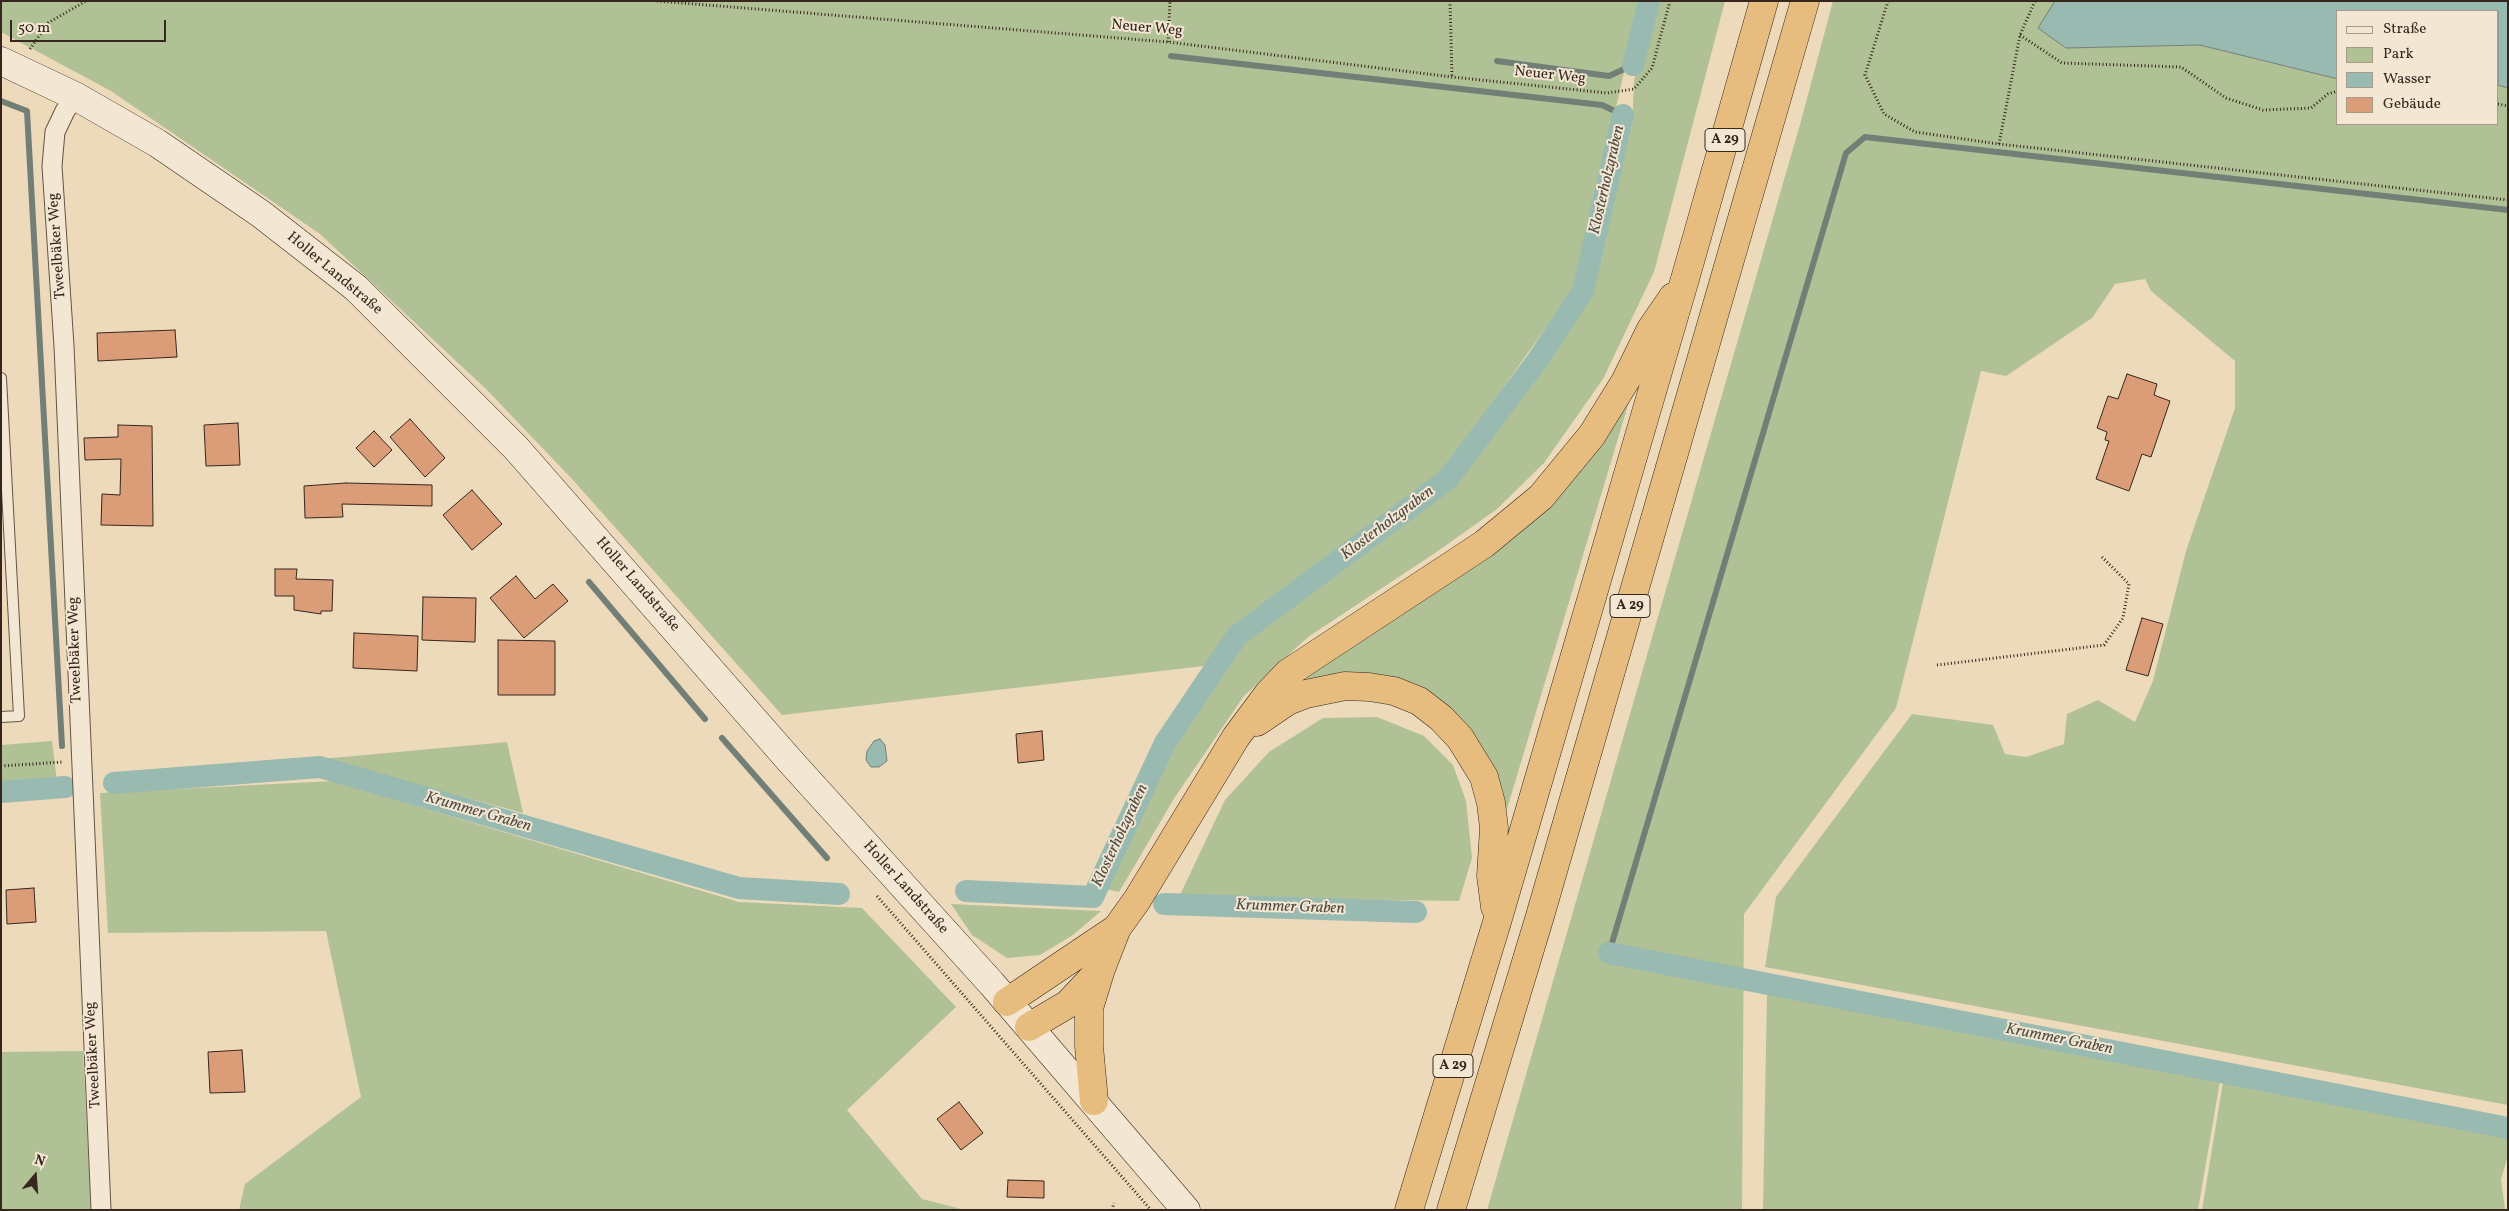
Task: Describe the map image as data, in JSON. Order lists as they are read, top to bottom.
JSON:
{
  "streets": {
    "highway": ["A 29"],
    "main road": ["Holler Landstraße"],
    "street": ["Tweelbäker Weg"],
    "path": ["Neuer Weg"]
  },
  "crossings": [
    ["Tweelbäker Weg", "Holler Landstraße"]
  ],
  "water": ["Klosterholzgraben", "Krummer Graben"],
  "legend": [
    "Straße",
    "Park",
    "Wasser",
    "Gebäude"
  ],
  "scale_bar": "50 m",
  "north": "top"
}
